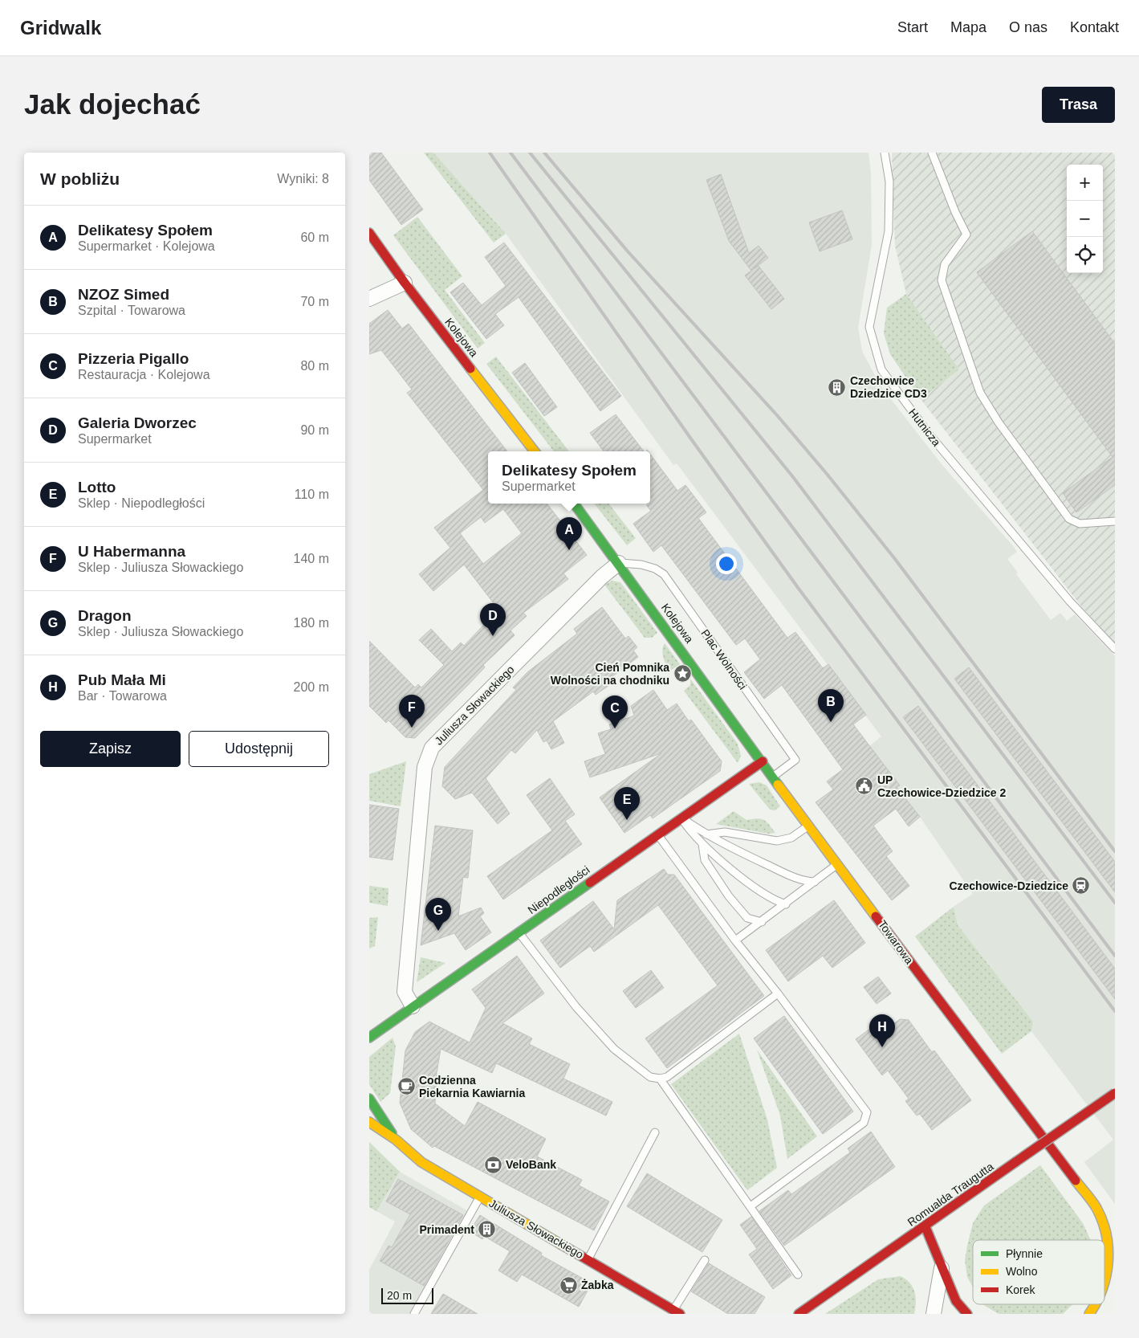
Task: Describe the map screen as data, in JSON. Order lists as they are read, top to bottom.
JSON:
{
  "streets": {
    "street": [
      "Kolejowa",
      "Juliusza Słowackiego",
      "Niepodległości",
      "Towarowa",
      "Romualda Traugutta"
    ],
    "lane": ["Hutnicza", "Plac Wolności"]
  },
  "crossings": [
    ["Kolejowa", "Plac Wolności"],
    ["Kolejowa", "Juliusza Słowackiego"],
    ["Kolejowa", "Niepodległości"],
    ["Kolejowa", "Towarowa"],
    ["Plac Wolności", "Juliusza Słowackiego"],
    ["Plac Wolności", "Towarowa"],
    ["Juliusza Słowackiego", "Niepodległości"],
    ["Niepodległości", "Towarowa"]
  ],
  "places": {
    "building": ["Czechowice Dziedzice CD3", "Primadent"],
    "place": ["Cień Pomnika Wolności na chodniku"],
    "public building": ["UP Czechowice-Dziedzice 2"],
    "station": ["Czechowice-Dziedzice"],
    "cafe": ["Codzienna Piekarnia Kawiarnia"],
    "bank": ["VeloBank"],
    "supermarket": ["Żabka"]
  },
  "legend": ["Płynnie", "Wolno", "Korek"],
  "scale_bar": "20 m",
  "page": {
    "header": "Gridwalk",
    "nav": [
      "Start",
      "Mapa",
      "O nas",
      "Kontakt"
    ],
    "buttons": [
      "Trasa",
      ["Zapisz", "Udostępnij"]
    ],
    "title": "Jak dojechać",
    "heading": ["W pobliżu", "Wyniki: 8"],
    "map_buttons": ["+", "−"],
    "list": [
      {
        "mark": "A",
        "name": "Delikatesy Społem",
        "note": "Supermarket · Kolejowa",
        "value": "60 m"
      },
      {
        "mark": "B",
        "name": "NZOZ Simed",
        "note": "Szpital · Towarowa",
        "value": "70 m"
      },
      {
        "mark": "C",
        "name": "Pizzeria Pigallo",
        "note": "Restauracja · Kolejowa",
        "value": "80 m"
      },
      {
        "mark": "D",
        "name": "Galeria Dworzec",
        "note": "Supermarket",
        "value": "90 m"
      },
      {
        "mark": "E",
        "name": "Lotto",
        "note": "Sklep · Niepodległości",
        "value": "110 m"
      },
      {
        "mark": "F",
        "name": "U Habermanna",
        "note": "Sklep · Juliusza Słowackiego",
        "value": "140 m"
      },
      {
        "mark": "G",
        "name": "Dragon",
        "note": "Sklep · Juliusza Słowackiego",
        "value": "180 m"
      },
      {
        "mark": "H",
        "name": "Pub Mała Mi",
        "note": "Bar · Towarowa",
        "value": "200 m"
      }
    ],
    "popup": ["Delikatesy Społem", "Supermarket"],
    "pins": [
      "A",
      "D",
      "B",
      "F",
      "C",
      "E",
      "G",
      "H"
    ],
    "scale": "20 m"
  }
}
